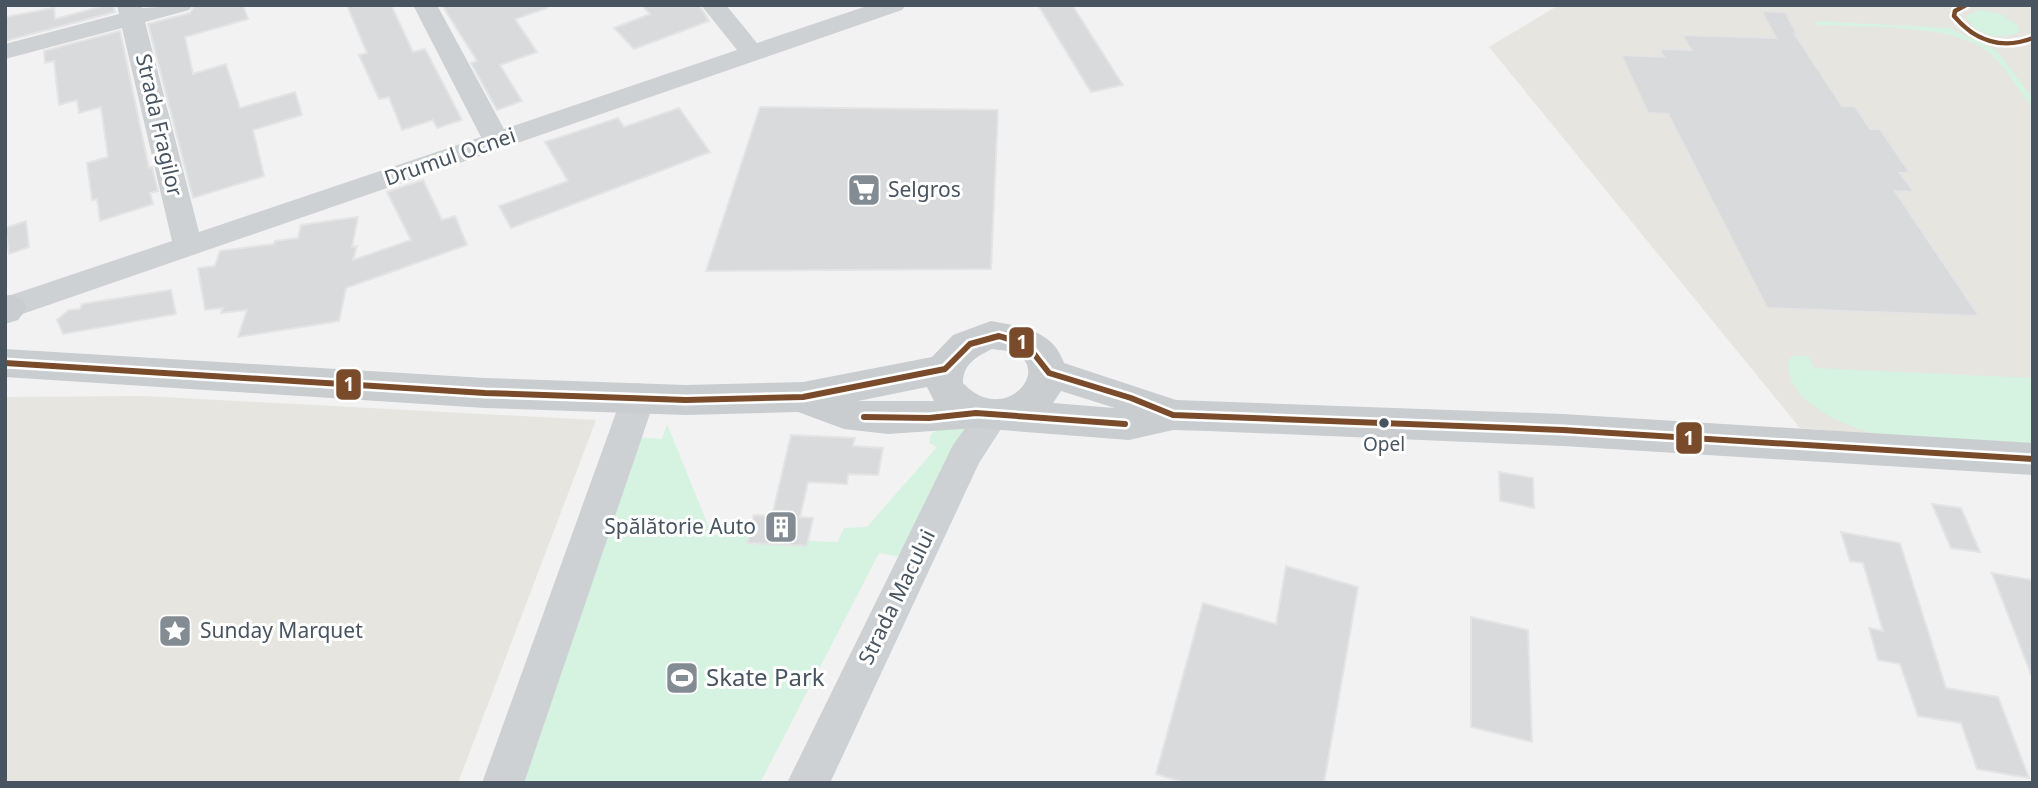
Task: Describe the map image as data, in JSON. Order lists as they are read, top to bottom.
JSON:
{
  "streets": {
    "street": ["Strada Fragilor", "Drumul Ocnei", "Strada Macului"]
  },
  "crossings": [
    ["Strada Fragilor", "Drumul Ocnei"]
  ],
  "places": {
    "supermarket": ["Selgros"],
    "other": ["Opel"],
    "building": ["Spălătorie Auto"],
    "place": ["Sunday Marquet"],
    "sports": ["Skate Park"]
  },
  "lines": ["transit line 1"]
}
